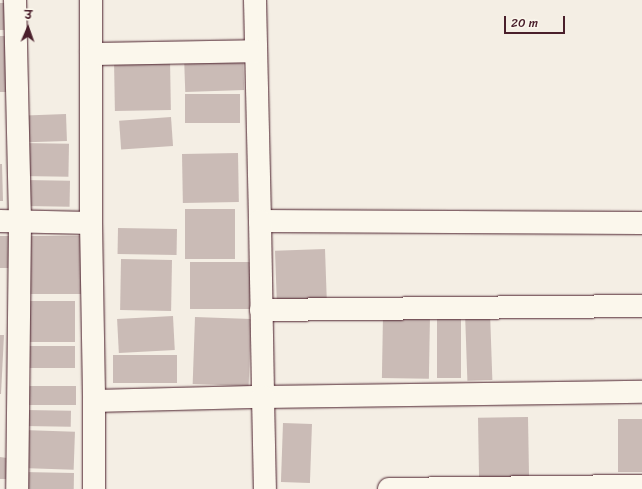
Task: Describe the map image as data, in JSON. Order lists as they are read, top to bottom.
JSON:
{
  "scale_bar": "20 m",
  "north": "top"
}
